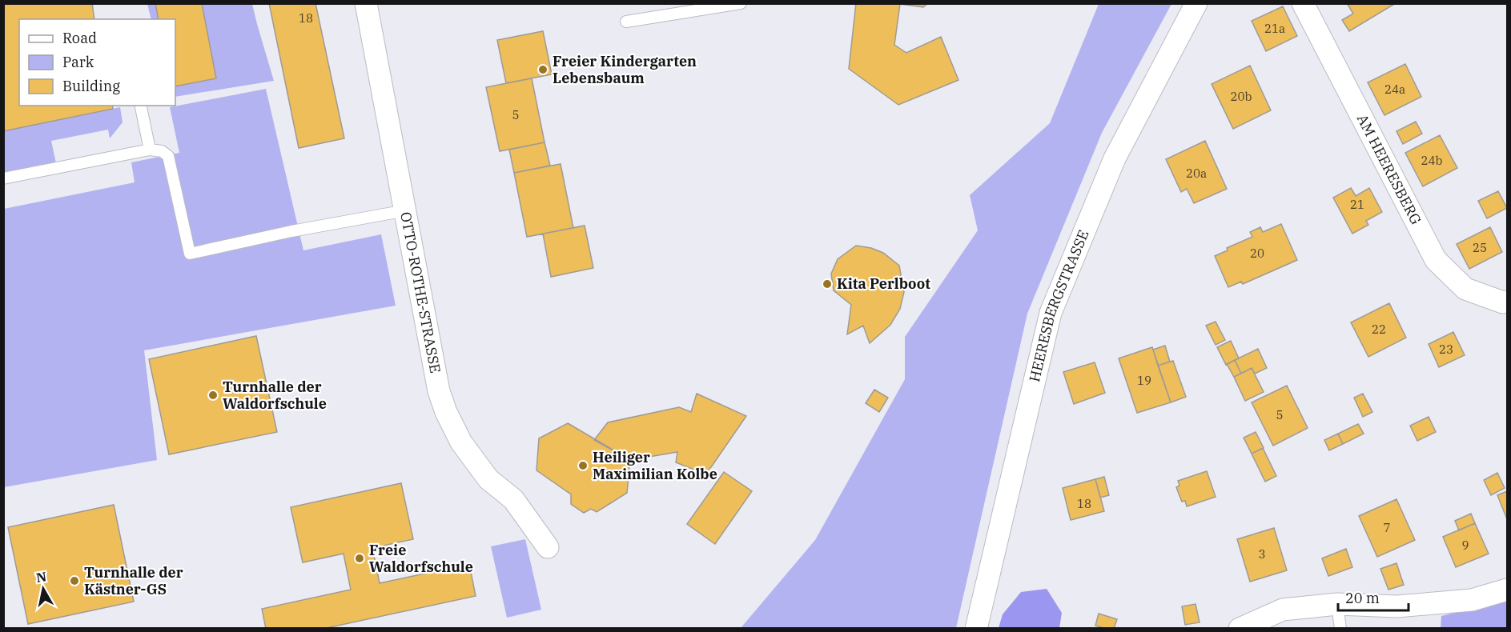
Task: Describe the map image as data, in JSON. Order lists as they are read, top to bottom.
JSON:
{
  "streets": {
    "street": ["AM HEERESBERG", "OTTO-ROTHE-STRASSE", "HEERESBERGSTRASSE"]
  },
  "places": [
    "Freier Kindergarten Lebensbaum",
    "Kita Perlboot",
    "Turnhalle der Waldorfschule",
    "Heiliger Maximilian Kolbe",
    "Freie Waldorfschule",
    "Turnhalle der Kästner-GS"
  ],
  "house_numbers": [
    "18",
    "21a",
    "24a",
    "20b",
    "5",
    "24b",
    "20a",
    "21",
    "25",
    "20",
    "22",
    "23",
    "19",
    "5",
    "18",
    "7",
    "9",
    "3"
  ],
  "legend": ["Road", "Park", "Building"],
  "scale_bar": "20 m",
  "north": "top"
}
